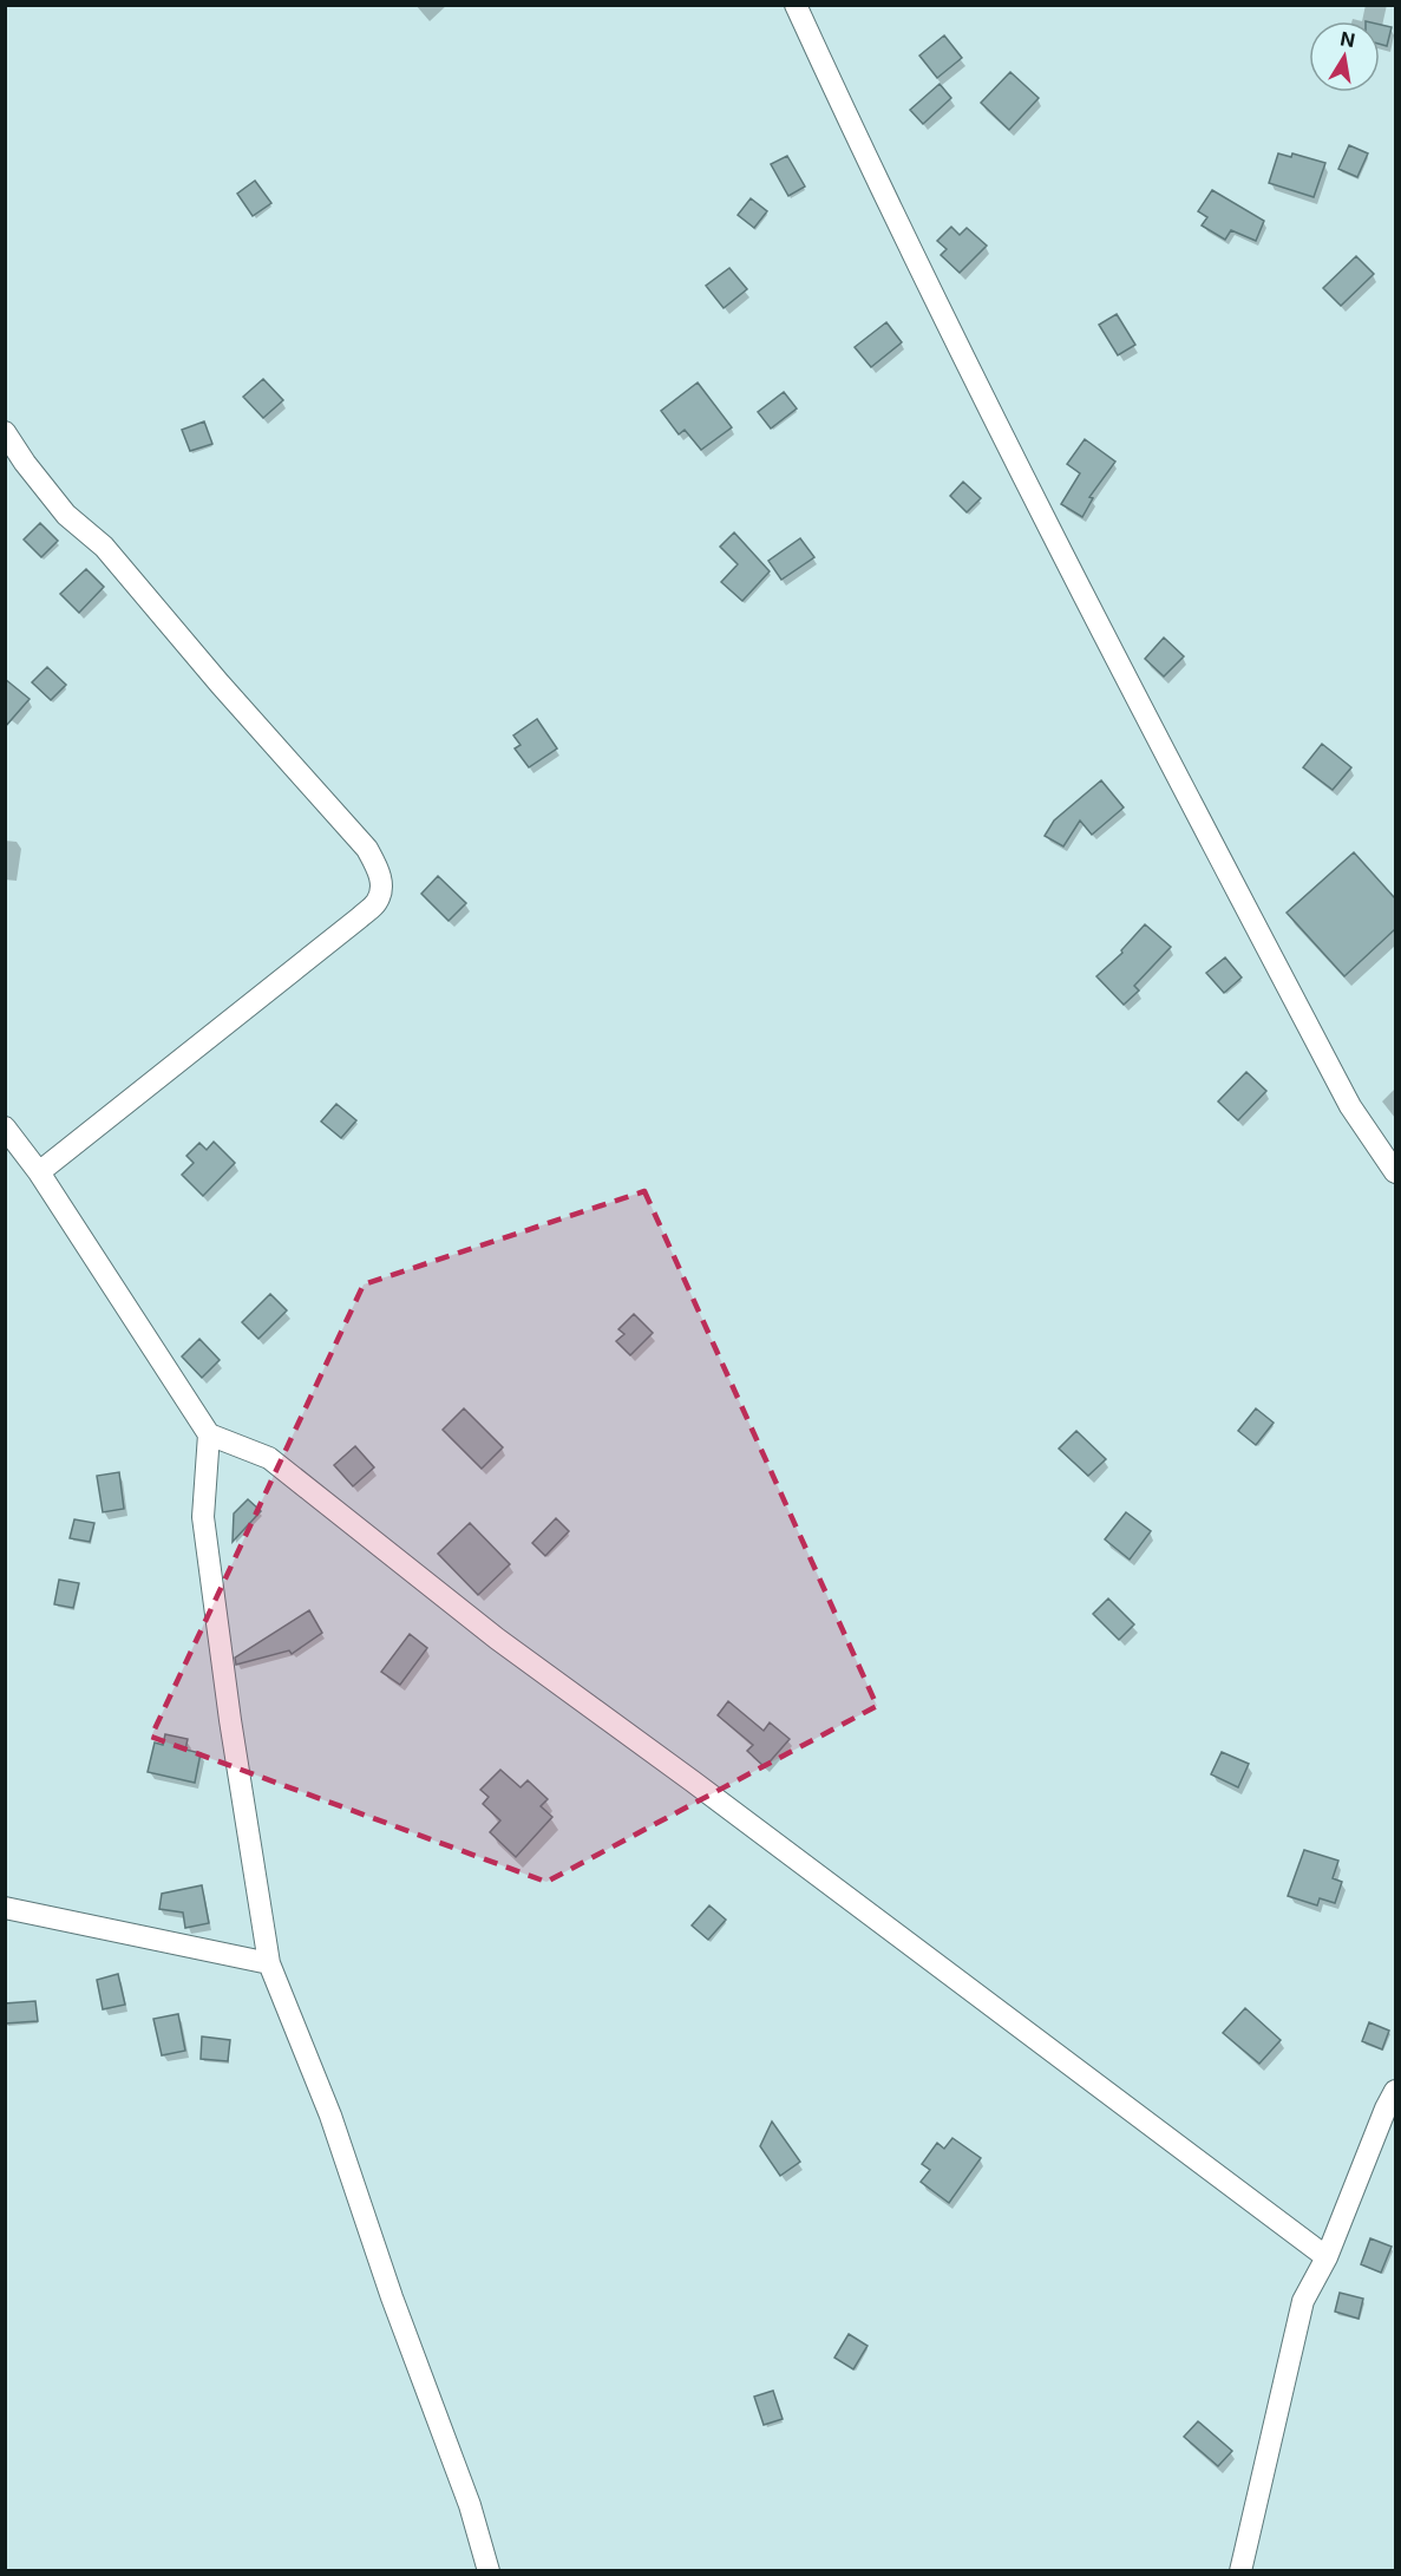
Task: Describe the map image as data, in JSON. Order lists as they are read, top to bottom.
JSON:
{
  "north": "top"
}
